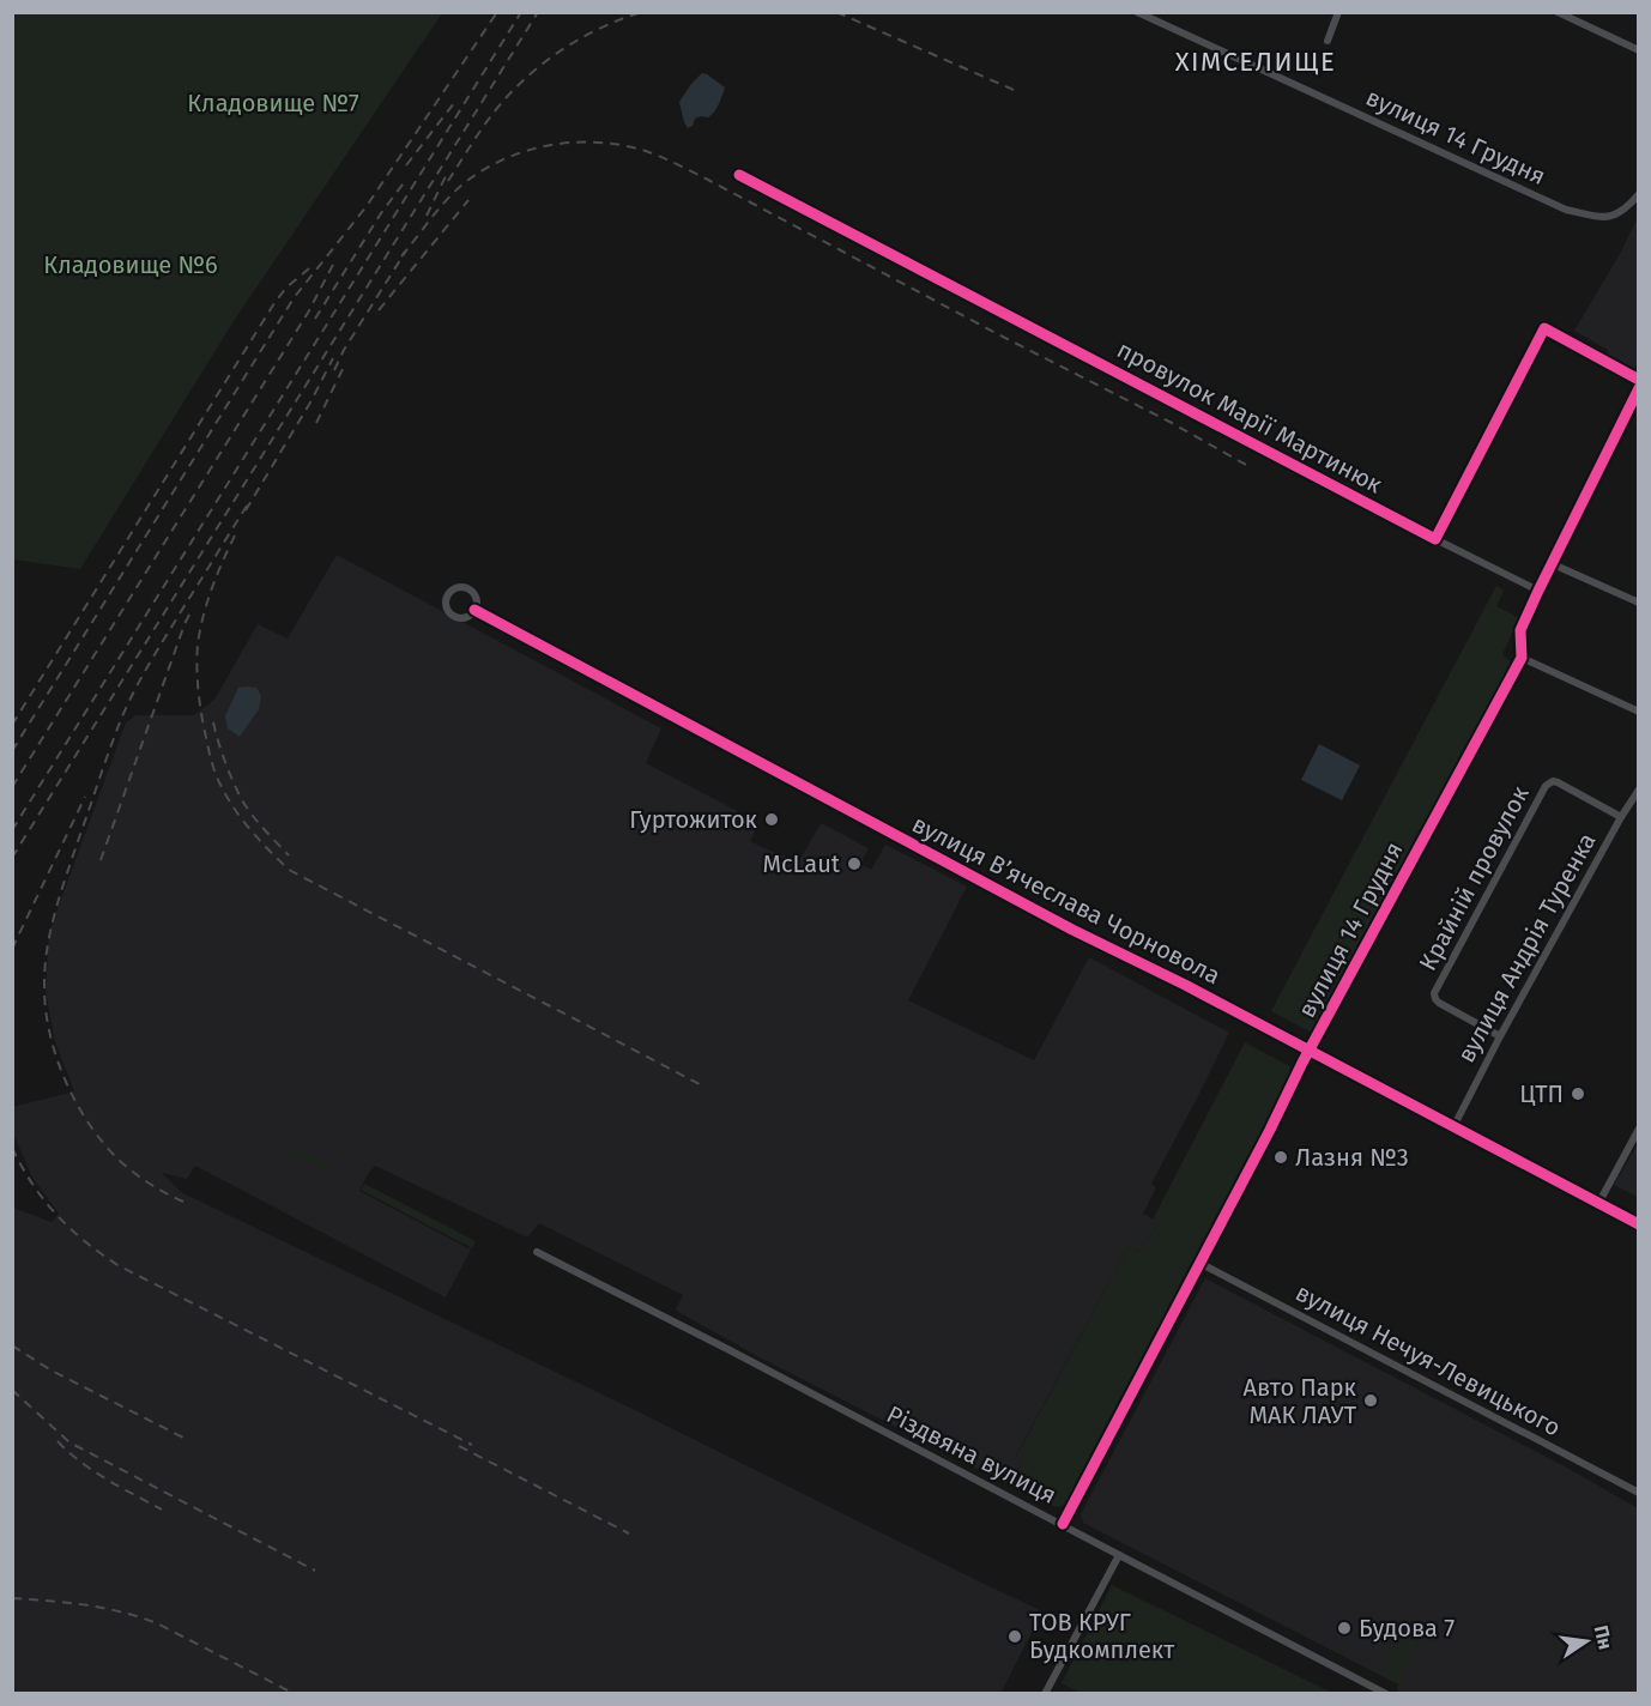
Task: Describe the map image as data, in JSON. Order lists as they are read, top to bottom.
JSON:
{
  "streets": {
    "street": [
      "вулиця 14 Грудня",
      "провулок Марії Мартинюк",
      "Крайній провулок",
      "вулиця Вʼячеслава Чорновола",
      "вулиця Андрія Туренка",
      "вулиця Нечуя-Левицького",
      "Різдвяна вулиця"
    ]
  },
  "crossings": [
    ["вулиця 14 Грудня", "провулок Марії Мартинюк"],
    ["вулиця 14 Грудня", "вулиця Вʼячеслава Чорновола"],
    ["вулиця 14 Грудня", "вулиця Нечуя-Левицького"],
    ["вулиця 14 Грудня", "Різдвяна вулиця"],
    ["Крайній провулок", "вулиця Андрія Туренка"],
    ["вулиця Вʼячеслава Чорновола", "вулиця Андрія Туренка"]
  ],
  "districts": ["ХІМСЕЛИЩЕ"],
  "parks": ["Кладовище №7", "Кладовище №6"],
  "places": [
    "Гуртожиток",
    "McLaut",
    "ЦТП",
    "Лазня №3",
    "Авто Парк МАК ЛАУТ",
    "Будова 7",
    "ТОВ КРУГ Будкомплект"
  ],
  "north": "right"
}
